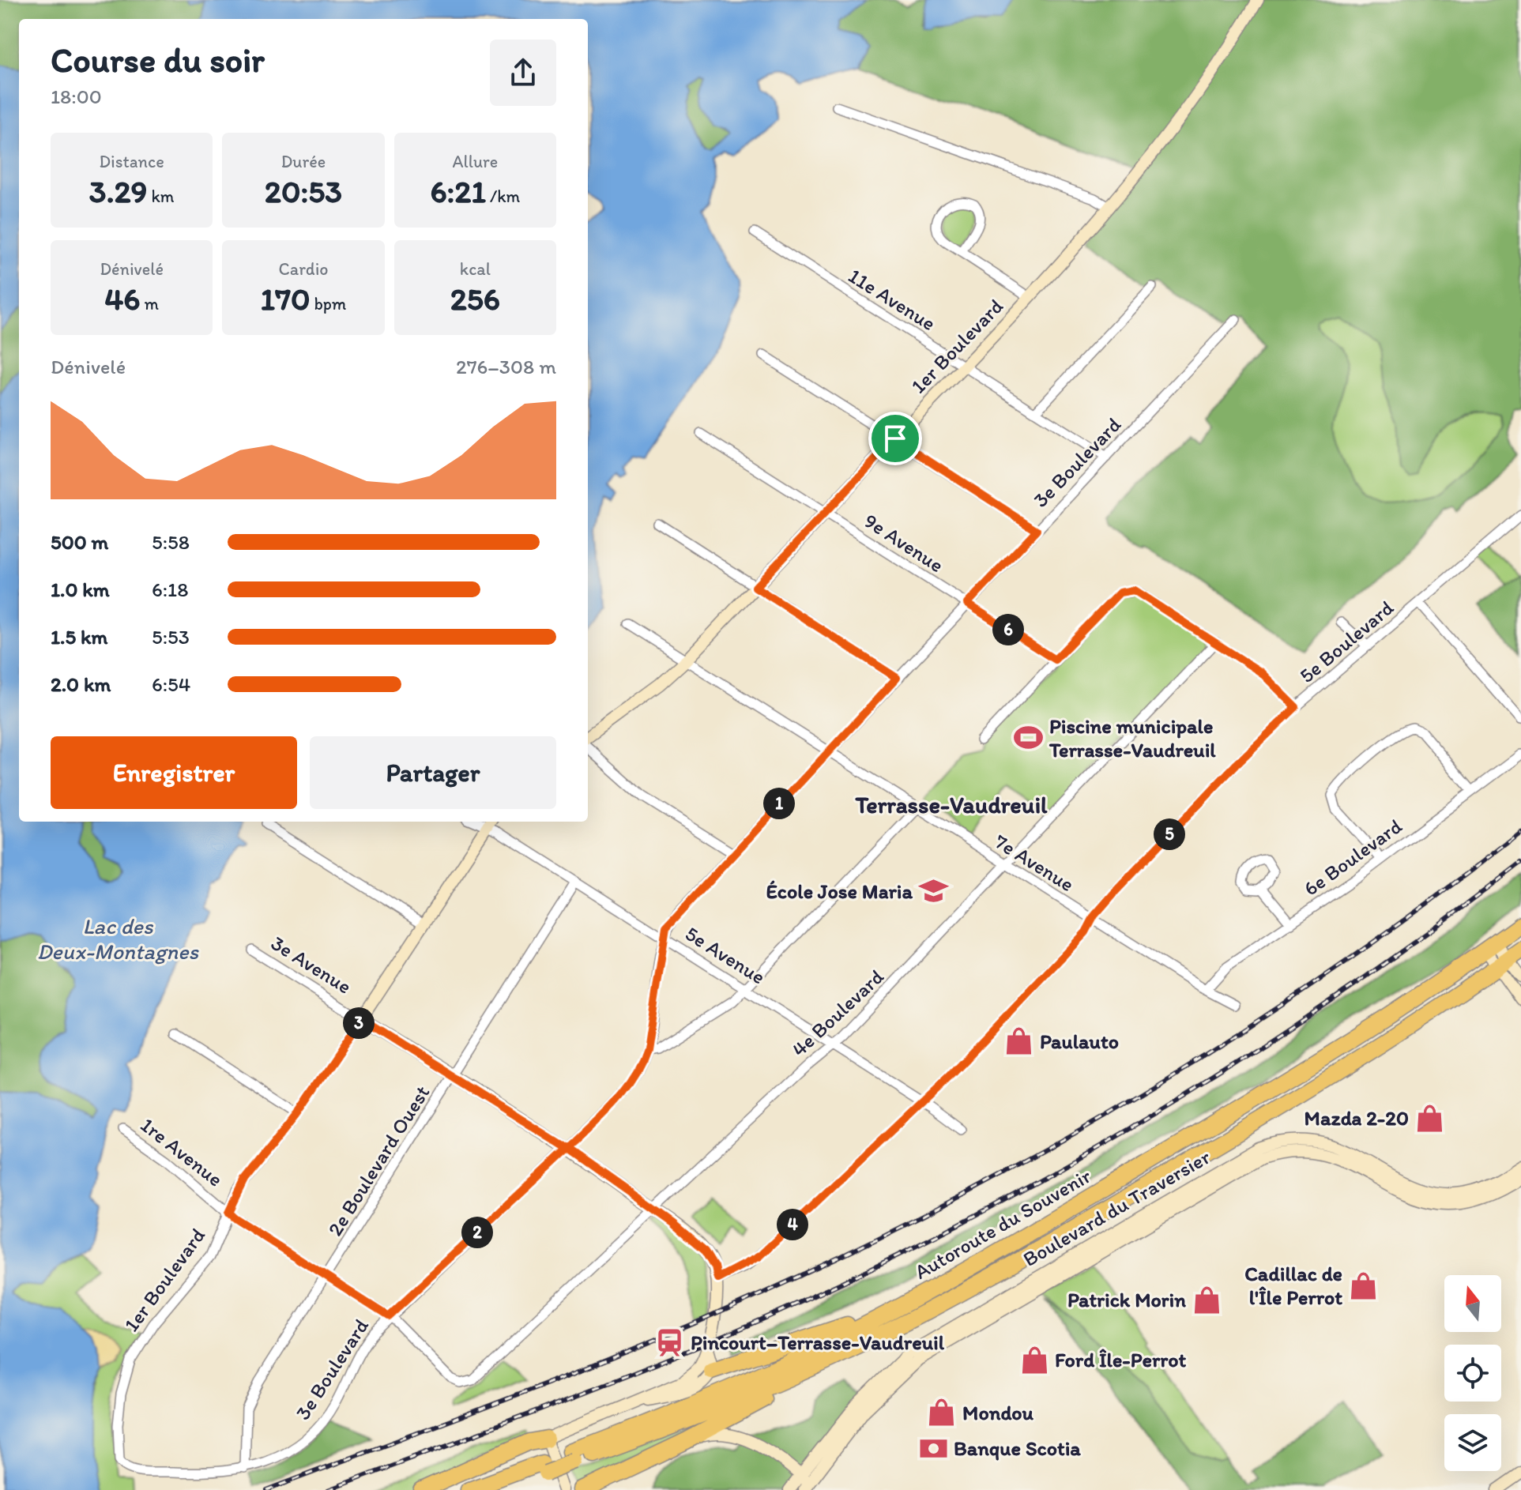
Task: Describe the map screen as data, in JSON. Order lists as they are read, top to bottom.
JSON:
{
  "streets": {
    "highway": ["Autoroute du Souvenir"],
    "street": [
      "11e Avenue",
      "1er Boulevard",
      "3e Boulevard",
      "9e Avenue",
      "5e Boulevard",
      "6e Boulevard",
      "7e Avenue",
      "5e Avenue",
      "3e Avenue",
      "4e Boulevard",
      "1re Avenue",
      "2e Boulevard Ouest",
      "Boulevard du Traversier"
    ]
  },
  "crossings": [
    ["11e Avenue", "1er Boulevard"],
    ["11e Avenue", "3e Boulevard"],
    ["1er Boulevard", "3e Boulevard"],
    ["1er Boulevard", "9e Avenue"],
    ["1er Boulevard", "7e Avenue"],
    ["1er Boulevard", "5e Avenue"],
    ["1er Boulevard", "3e Avenue"],
    ["1er Boulevard", "1re Avenue"],
    ["3e Boulevard", "9e Avenue"],
    ["3e Boulevard", "7e Avenue"],
    ["3e Boulevard", "5e Avenue"],
    ["3e Boulevard", "3e Avenue"],
    ["3e Boulevard", "1re Avenue"],
    ["3e Boulevard", "2e Boulevard Ouest"],
    ["5e Boulevard", "7e Avenue"],
    ["5e Boulevard", "5e Avenue"],
    ["5e Boulevard", "3e Avenue"],
    ["6e Boulevard", "7e Avenue"],
    ["7e Avenue", "4e Boulevard"],
    ["5e Avenue", "4e Boulevard"],
    ["5e Avenue", "2e Boulevard Ouest"],
    ["3e Avenue", "4e Boulevard"],
    ["3e Avenue", "2e Boulevard Ouest"],
    ["4e Boulevard", "1re Avenue"],
    ["1re Avenue", "2e Boulevard Ouest"]
  ],
  "districts": ["Terrasse-Vaudreuil"],
  "water": ["Lac des Deux-Montagnes"],
  "places": {
    "sports": ["Piscine municipale Terrasse-Vaudreuil"],
    "school or university": ["École Jose Maria"],
    "shop": [
      "Paulauto",
      "Mazda 2-20",
      "Cadillac de l'Île Perrot",
      "Patrick Morin",
      "Ford Île-Perrot",
      "Mondou"
    ],
    "station": ["Pincourt–Terrasse-Vaudreuil"],
    "bank": ["Banque Scotia"]
  },
  "north": "top",
  "page": {
    "heading": ["Course du soir", "18:00"],
    "stats": [
      ["Distance", "3.29 km"],
      ["Durée", "20:53"],
      ["Allure", "6:21 /km"],
      ["Dénivelé", "46 m"],
      ["Cardio", "170 bpm"],
      ["kcal", "256"]
    ],
    "chart": ["Dénivelé", "276–308 m"],
    "list": [
      {
        "name": "500 m",
        "note": "5:58"
      },
      {
        "name": "1.0 km",
        "note": "6:18"
      },
      {
        "name": "1.5 km",
        "note": "5:53"
      },
      {
        "name": "2.0 km",
        "note": "6:54"
      }
    ],
    "pins": [
      "6",
      "1",
      "5",
      "3",
      "4",
      "2"
    ],
    "buttons": ["Enregistrer", "Partager"]
  }
}
